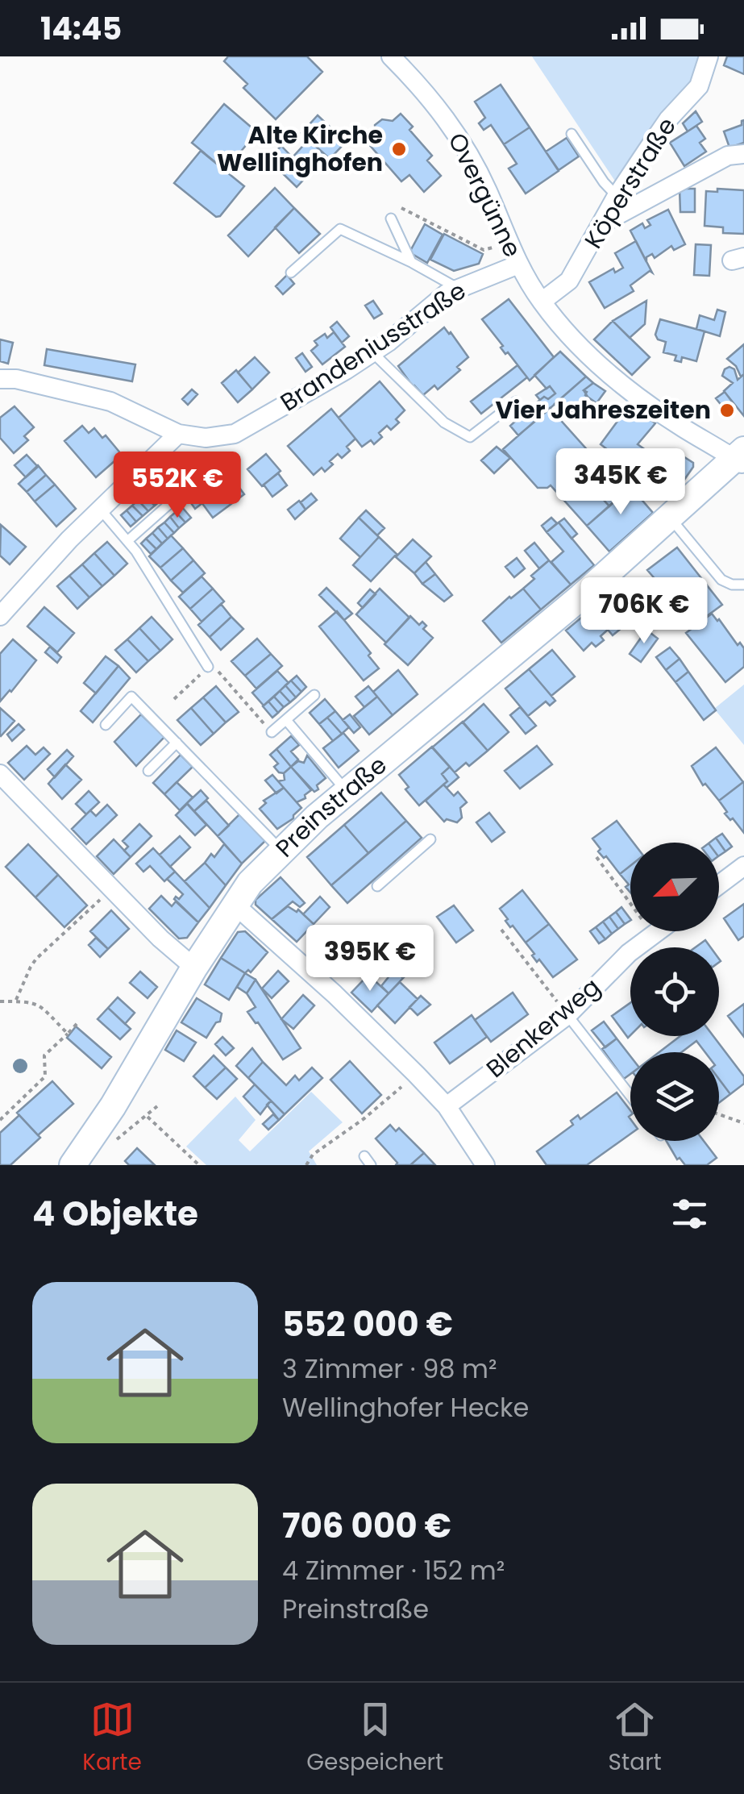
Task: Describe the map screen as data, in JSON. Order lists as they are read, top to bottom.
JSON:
{
  "streets": {
    "street": [
      "Köperstraße",
      "Overgünne",
      "Brandeniusstraße",
      "Preinstraße",
      "Blenkerweg"
    ]
  },
  "crossings": [
    ["Köperstraße", "Overgünne"],
    ["Overgünne", "Brandeniusstraße"],
    ["Overgünne", "Preinstraße"]
  ],
  "places": ["Alte Kirche Wellinghofen", "Vier Jahreszeiten"],
  "north": "bottom left",
  "page": {
    "status": "14:45",
    "price": [
      "345K €",
      "552K €",
      "706K €",
      "395K €"
    ],
    "heading": "4 Objekte",
    "list": [
      {
        "name": "552 000 €",
        "note": "3 Zimmer · 98 m² · Wellinghofer Hecke"
      },
      {
        "name": "706 000 €",
        "note": "4 Zimmer · 152 m² · Preinstraße"
      }
    ],
    "tabs": ["Karte", "Gespeichert", "Start"]
  }
}
